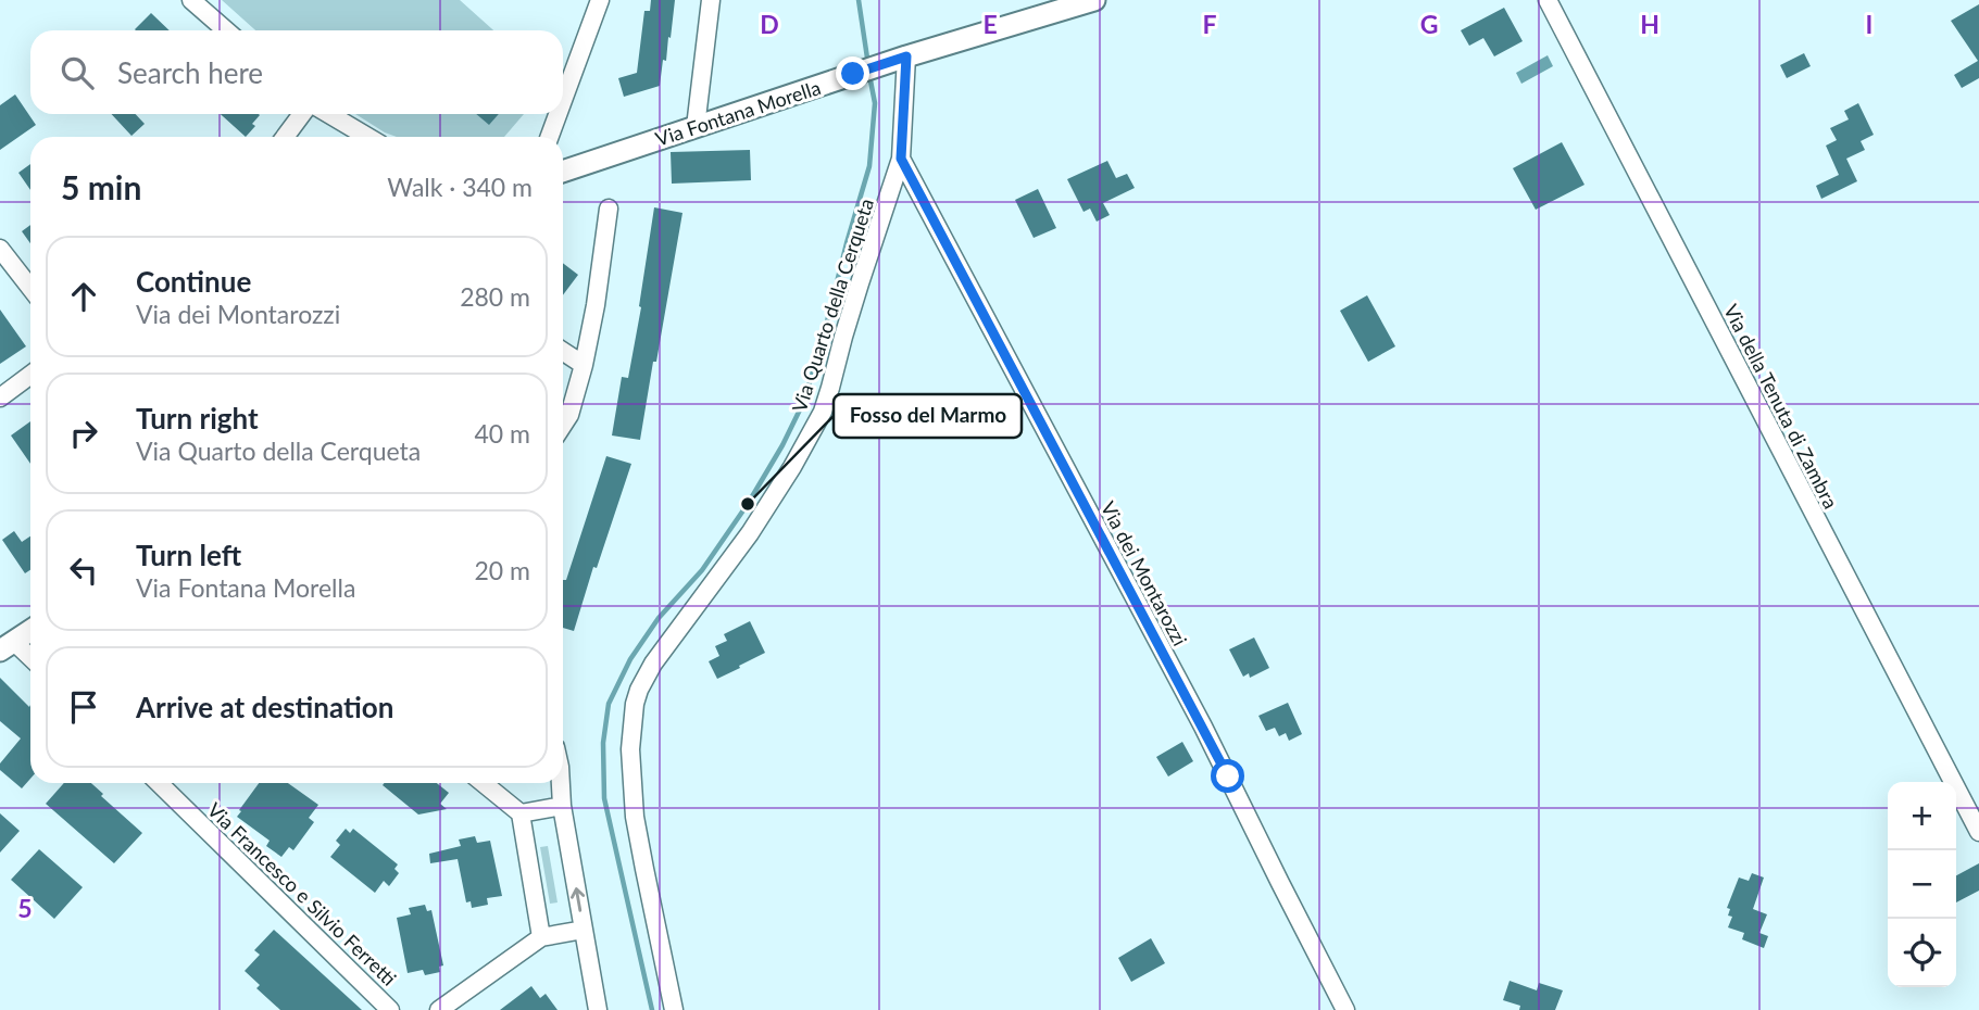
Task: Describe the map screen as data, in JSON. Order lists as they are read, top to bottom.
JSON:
{
  "streets": {
    "street": [
      "Via Fontana Morella",
      "Via Quarto della Cerqueta",
      "Via della Tenuta di Zambra",
      "Via dei Montarozzi",
      "Via Francesco e Silvio Ferretti"
    ]
  },
  "crossings": [
    ["Via Fontana Morella", "Via Quarto della Cerqueta"],
    ["Via Quarto della Cerqueta", "Via dei Montarozzi"]
  ],
  "places": ["Fosso del Marmo"],
  "page": {
    "search": "Search here",
    "heading": ["5 min", "Walk · 340 m"],
    "list": [
      ["Continue", "Via dei Montarozzi", "280 m"],
      ["Turn right", "Via Quarto della Cerqueta", "40 m"],
      ["Turn left", "Via Fontana Morella", "20 m"],
      "Arrive at destination"
    ],
    "map_buttons": ["+", "−"]
  },
  "grid": {
    "columns": [
      "D",
      "E",
      "F",
      "G",
      "H",
      "I"
    ],
    "rows": ["5"]
  }
}
